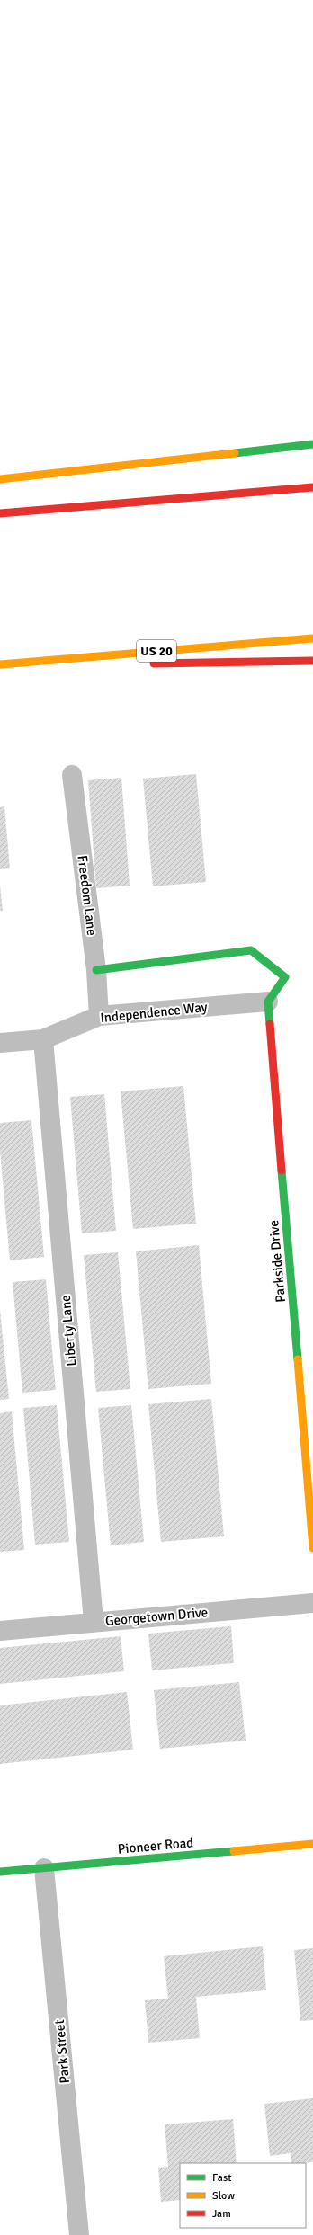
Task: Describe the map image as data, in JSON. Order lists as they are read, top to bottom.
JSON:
{
  "streets": {
    "main road": ["US 20", "Parkside Drive", "Pioneer Road"],
    "street": [
      "Freedom Lane",
      "Independence Way",
      "Liberty Lane",
      "Georgetown Drive",
      "Park Street"
    ]
  },
  "crossings": [
    ["Freedom Lane", "Independence Way"],
    ["Independence Way", "Parkside Drive"],
    ["Independence Way", "Liberty Lane"],
    ["Liberty Lane", "Georgetown Drive"],
    ["Pioneer Road", "Park Street"]
  ],
  "legend": ["Fast", "Slow", "Jam"]
}
